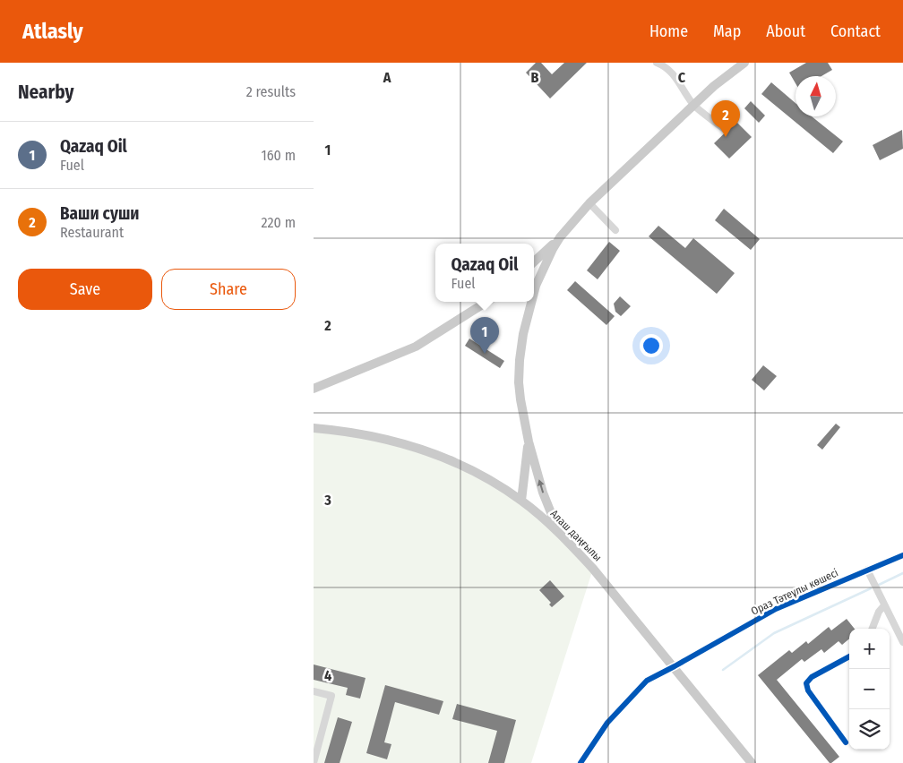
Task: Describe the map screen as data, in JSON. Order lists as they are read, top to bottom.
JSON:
{
  "streets": {
    "main road": ["Алаш даңғылы"],
    "street": ["Ораз Тәтеұлы көшесі"]
  },
  "crossings": [
    ["Алаш даңғылы", "Ораз Тәтеұлы көшесі"]
  ],
  "north": "top",
  "page": {
    "header": "Atlasly",
    "nav": [
      "Home",
      "Map",
      "About",
      "Contact"
    ],
    "heading": ["Nearby", "2 results"],
    "pins": ["2", "1"],
    "list": [
      {
        "mark": "1",
        "name": "Qazaq Oil",
        "note": "Fuel",
        "value": "160 m"
      },
      {
        "mark": "2",
        "name": "Ваши суши",
        "note": "Restaurant",
        "value": "220 m"
      }
    ],
    "popup": ["Qazaq Oil", "Fuel"],
    "buttons": ["Save", "Share"],
    "map_buttons": ["+", "−"]
  },
  "grid": {
    "columns": ["A", "B", "C"],
    "rows": [
      "1",
      "2",
      "3",
      "4"
    ]
  }
}
